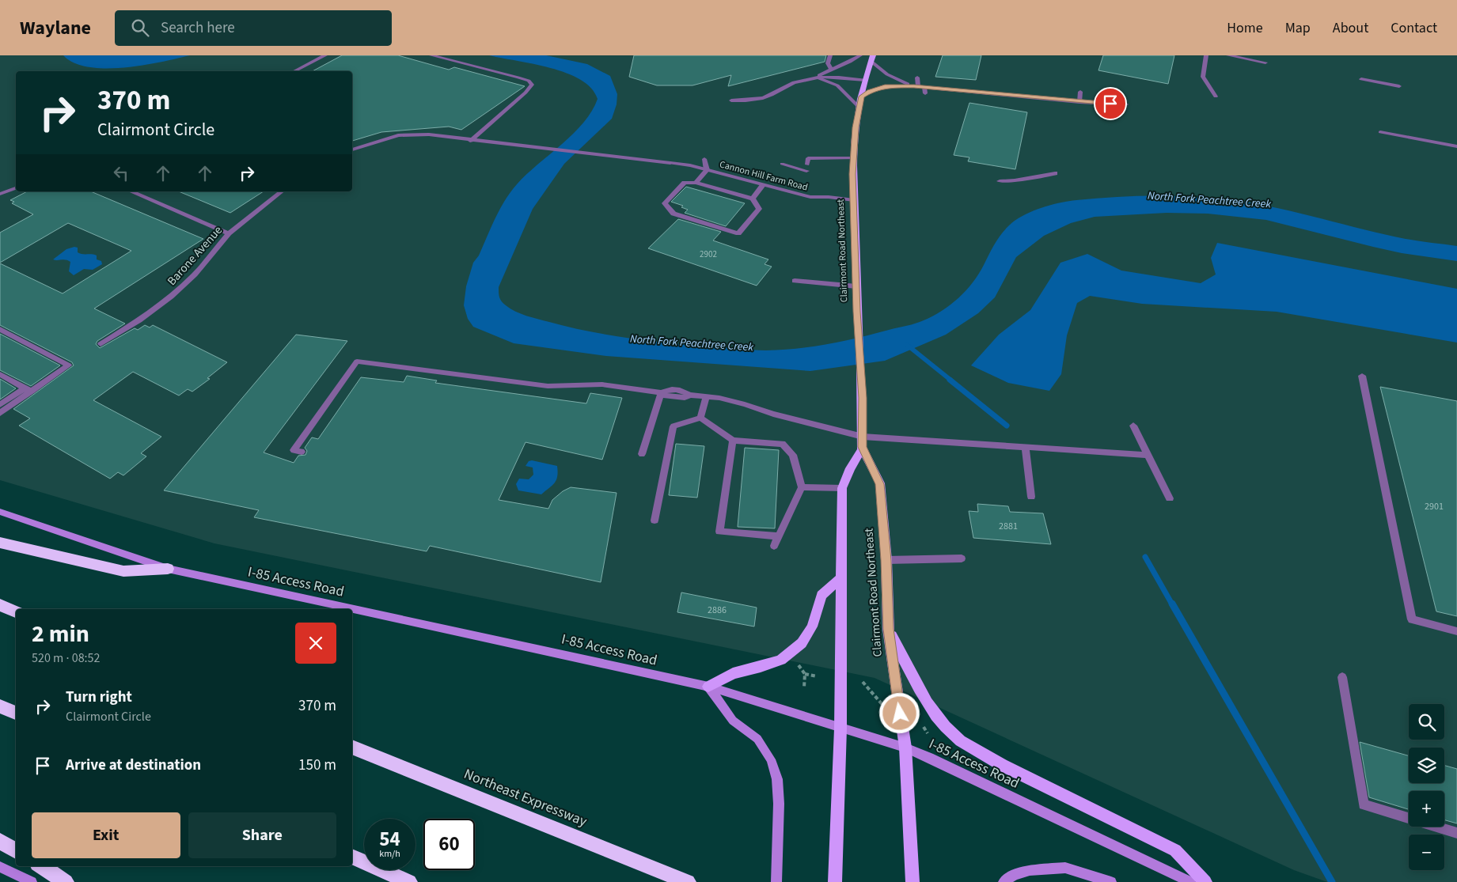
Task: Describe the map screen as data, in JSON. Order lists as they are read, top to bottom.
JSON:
{
  "streets": {
    "highway": ["Northeast Expressway"],
    "main road": ["Clairmont Road Northeast", "I-85 Access Road"],
    "street": ["Cannon Hill Farm Road", "Barone Avenue"]
  },
  "crossings": [
    ["Cannon Hill Farm Road", "Clairmont Road Northeast"],
    ["Clairmont Road Northeast", "I-85 Access Road"]
  ],
  "water": ["North Fork Peachtree Creek"],
  "house_numbers": [
    "2902",
    "2901",
    "2881",
    "2886"
  ],
  "page": {
    "header": "Waylane",
    "search": "Search here",
    "nav": [
      "Home",
      "Map",
      "About",
      "Contact"
    ],
    "turn": ["370 m", "Clairmont Circle"],
    "heading": ["2 min", "520 m · 08:52"],
    "list": [
      {
        "name": "Turn right",
        "note": "Clairmont Circle",
        "value": "370 m"
      },
      {
        "name": "Arrive at destination",
        "value": "150 m"
      }
    ],
    "map_buttons": ["+", "−"],
    "buttons": ["Exit", "Share"],
    "speed": "54 km/h",
    "limit": "60"
  }
}
